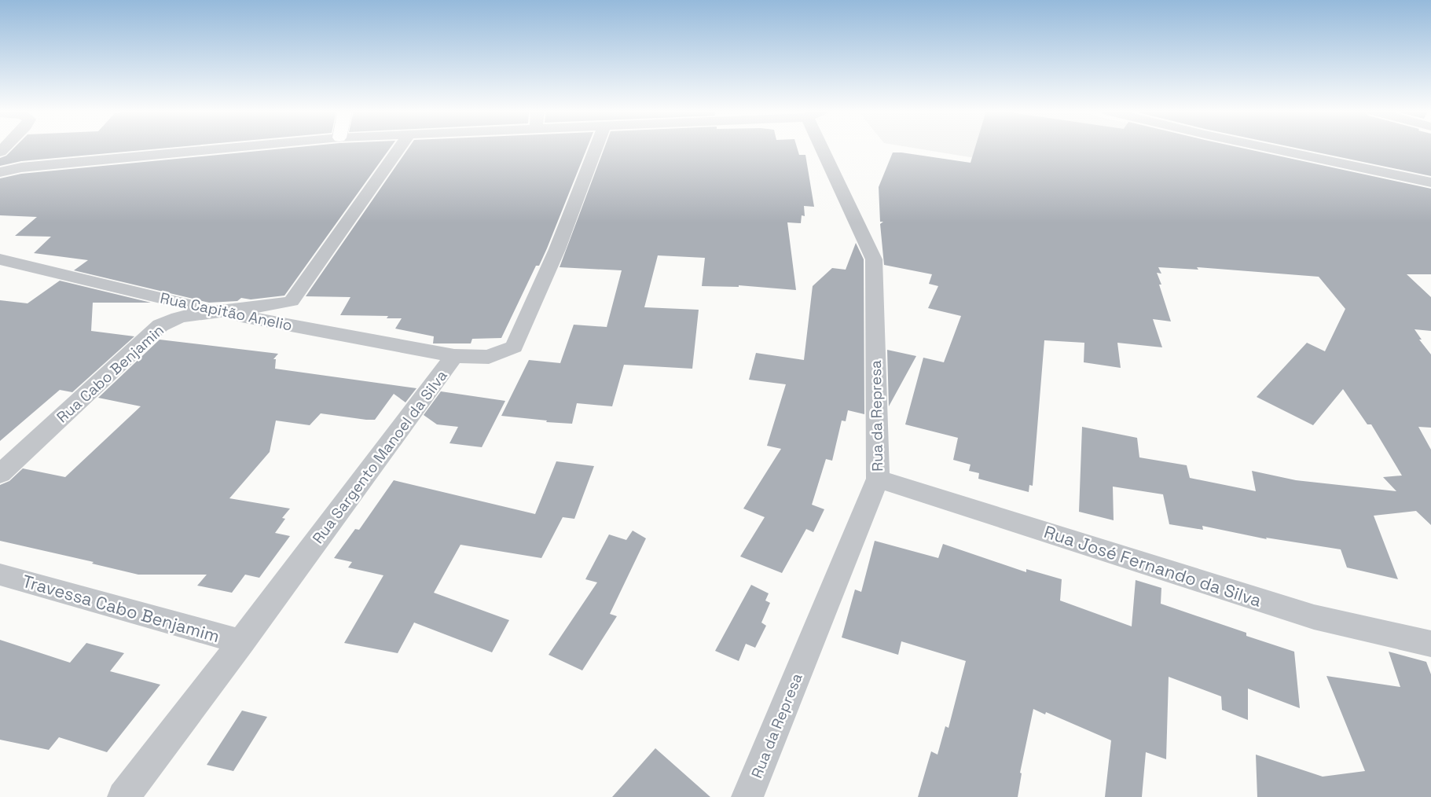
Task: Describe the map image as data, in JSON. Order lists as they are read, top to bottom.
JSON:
{
  "streets": {
    "street": [
      "Rua Capitão Anelio",
      "Rua Cabo Benjamin",
      "Rua da Represa",
      "Rua Sargento Manoel da Silva",
      "Rua José Fernando da Silva",
      "Travessa Cabo Benjamim"
    ]
  },
  "crossings": [
    ["Rua Capitão Anelio", "Rua Cabo Benjamin"],
    ["Rua Capitão Anelio", "Rua Sargento Manoel da Silva"],
    ["Rua da Represa", "Rua José Fernando da Silva"],
    ["Rua Sargento Manoel da Silva", "Travessa Cabo Benjamim"]
  ]
}
